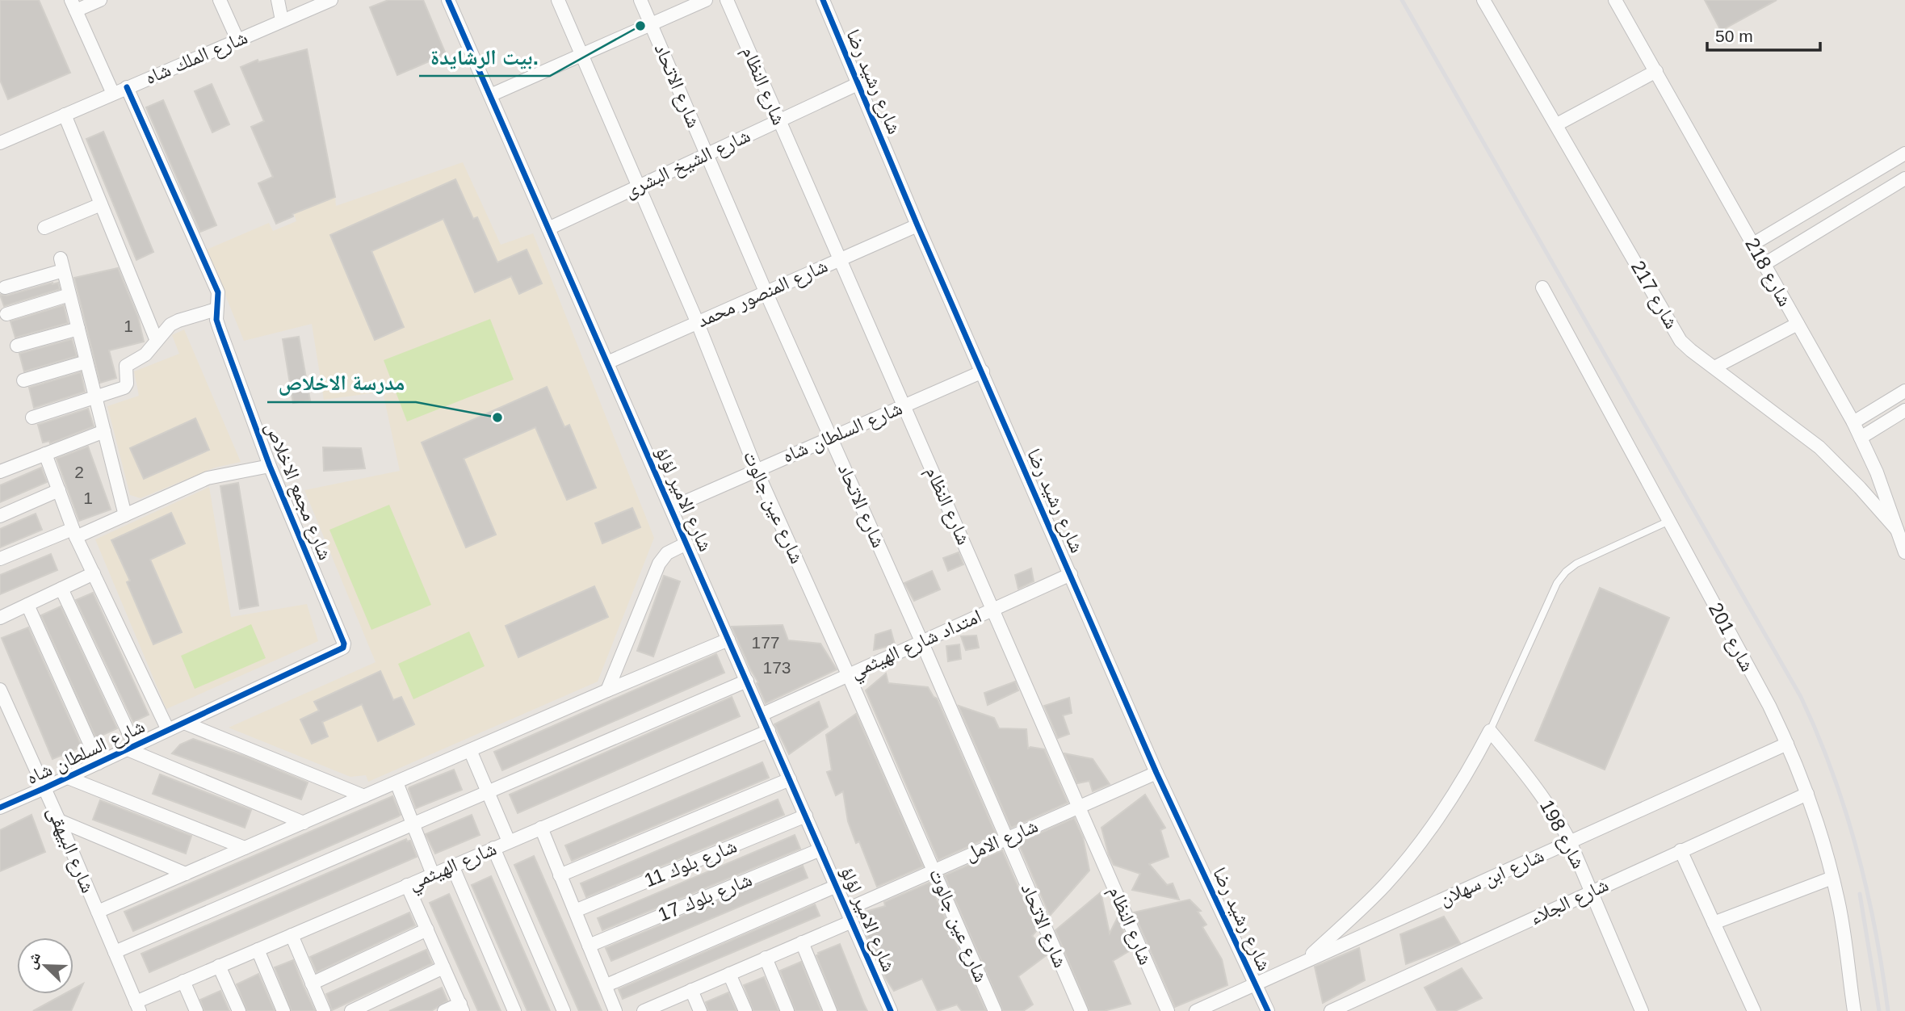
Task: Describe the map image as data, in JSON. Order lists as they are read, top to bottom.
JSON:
{
  "streets": {
    "street": [
      "شارع الملك شاه",
      "شارع رشيد رضا",
      "شارع الاتحاد",
      "شارع النظام",
      "شارع الشيخ البشرى",
      "شارع 218",
      "شارع المنصور محمد",
      "شارع 217",
      "شارع السلطان شاه",
      "شارع مجمع الاخلاص",
      "شارع الامير لؤلؤ",
      "شارع عين جالوت",
      "شارع 201",
      "امتداد شارع الهيثمي",
      "شارع 198",
      "شارع الامل",
      "شارع البيهقى",
      "شارع بلوك 11",
      "شارع الهيثمي",
      "شارع ابن سهلان",
      "شارع بلوك 17",
      "شارع الجلاء"
    ]
  },
  "crossings": [
    ["شارع الملك شاه", "شارع مجمع الاخلاص"],
    ["شارع رشيد رضا", "شارع الشيخ البشرى"],
    ["شارع رشيد رضا", "شارع المنصور محمد"],
    ["شارع رشيد رضا", "شارع السلطان شاه"],
    ["شارع رشيد رضا", "امتداد شارع الهيثمي"],
    ["شارع رشيد رضا", "شارع الامل"],
    ["شارع رشيد رضا", "شارع ابن سهلان"],
    ["شارع الاتحاد", "شارع الشيخ البشرى"],
    ["شارع الاتحاد", "شارع المنصور محمد"],
    ["شارع الاتحاد", "شارع السلطان شاه"],
    ["شارع الاتحاد", "امتداد شارع الهيثمي"],
    ["شارع الاتحاد", "شارع الامل"],
    ["شارع النظام", "شارع الشيخ البشرى"],
    ["شارع النظام", "شارع المنصور محمد"],
    ["شارع النظام", "شارع السلطان شاه"],
    ["شارع النظام", "امتداد شارع الهيثمي"],
    ["شارع النظام", "شارع الامل"],
    ["شارع الشيخ البشرى", "شارع الامير لؤلؤ"],
    ["شارع الشيخ البشرى", "شارع عين جالوت"],
    ["شارع 218", "شارع 217"],
    ["شارع المنصور محمد", "شارع الامير لؤلؤ"],
    ["شارع المنصور محمد", "شارع عين جالوت"],
    ["شارع السلطان شاه", "شارع مجمع الاخلاص"],
    ["شارع السلطان شاه", "شارع الامير لؤلؤ"],
    ["شارع السلطان شاه", "شارع عين جالوت"],
    ["شارع السلطان شاه", "شارع البيهقى"],
    ["شارع الامير لؤلؤ", "امتداد شارع الهيثمي"],
    ["شارع الامير لؤلؤ", "شارع الامل"],
    ["شارع الامير لؤلؤ", "شارع بلوك 11"],
    ["شارع الامير لؤلؤ", "شارع الهيثمي"],
    ["شارع الامير لؤلؤ", "شارع بلوك 17"],
    ["شارع عين جالوت", "امتداد شارع الهيثمي"],
    ["شارع عين جالوت", "شارع الامل"],
    ["شارع 201", "شارع ابن سهلان"],
    ["شارع 201", "شارع الجلاء"],
    ["شارع 198", "شارع ابن سهلان"],
    ["شارع 198", "شارع الجلاء"],
    ["شارع البيهقى", "شارع الهيثمي"]
  ],
  "places": ["بيت الرشايدة.", "مدرسة الاخلاص"],
  "house_numbers": [
    "1",
    "2",
    "1",
    "177",
    "173"
  ],
  "scale_bar": "50 m",
  "north": "top left"
}
